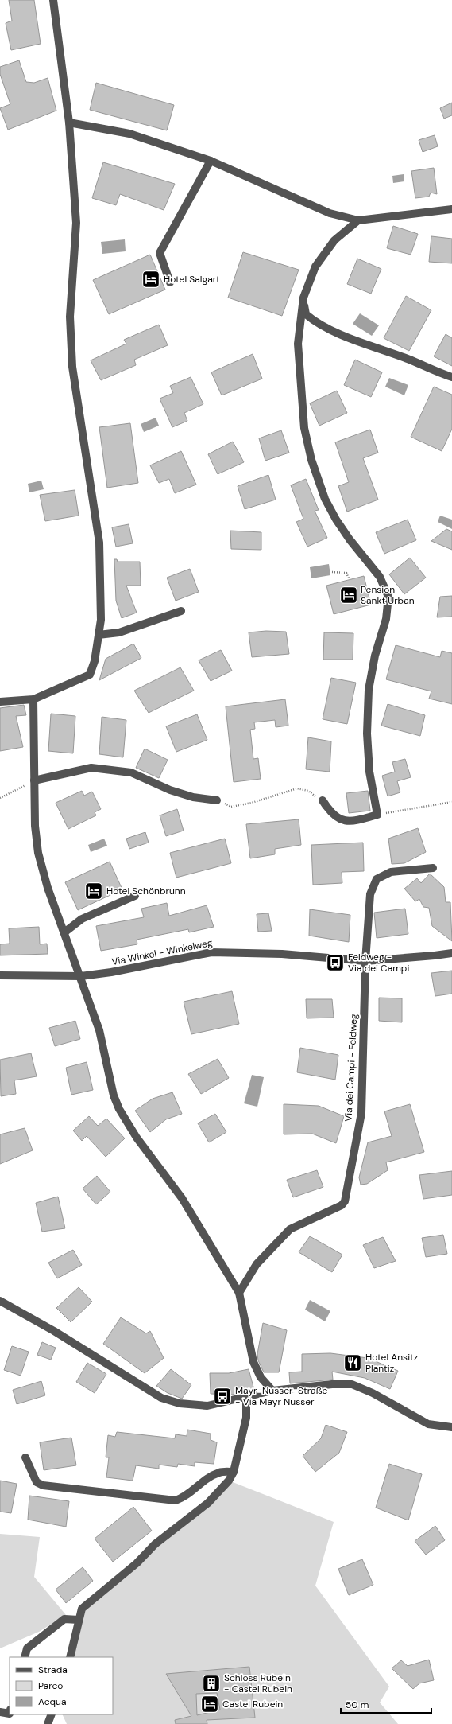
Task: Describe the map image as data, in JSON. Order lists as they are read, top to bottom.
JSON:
{
  "streets": {
    "street": ["Via Winkel - Winkelweg", "Via dei Campi - Feldweg"]
  },
  "crossings": [
    ["Via Winkel - Winkelweg", "Via dei Campi - Feldweg"]
  ],
  "places": {
    "hotel": [
      "Hotel Salgart",
      "Pension Sankt Urban",
      "Hotel Schönbrunn",
      "Castel Rubein"
    ],
    "bus stop": ["Feldweg - Via dei Campi", "Mayr-Nusser-Straße - Via Mayr Nusser"],
    "restaurant": ["Hotel Ansitz Plantiz"],
    "building": ["Schloss Rubein - Castel Rubein"]
  },
  "legend": ["Strada", "Parco", "Acqua"],
  "scale_bar": "50 m"
}
